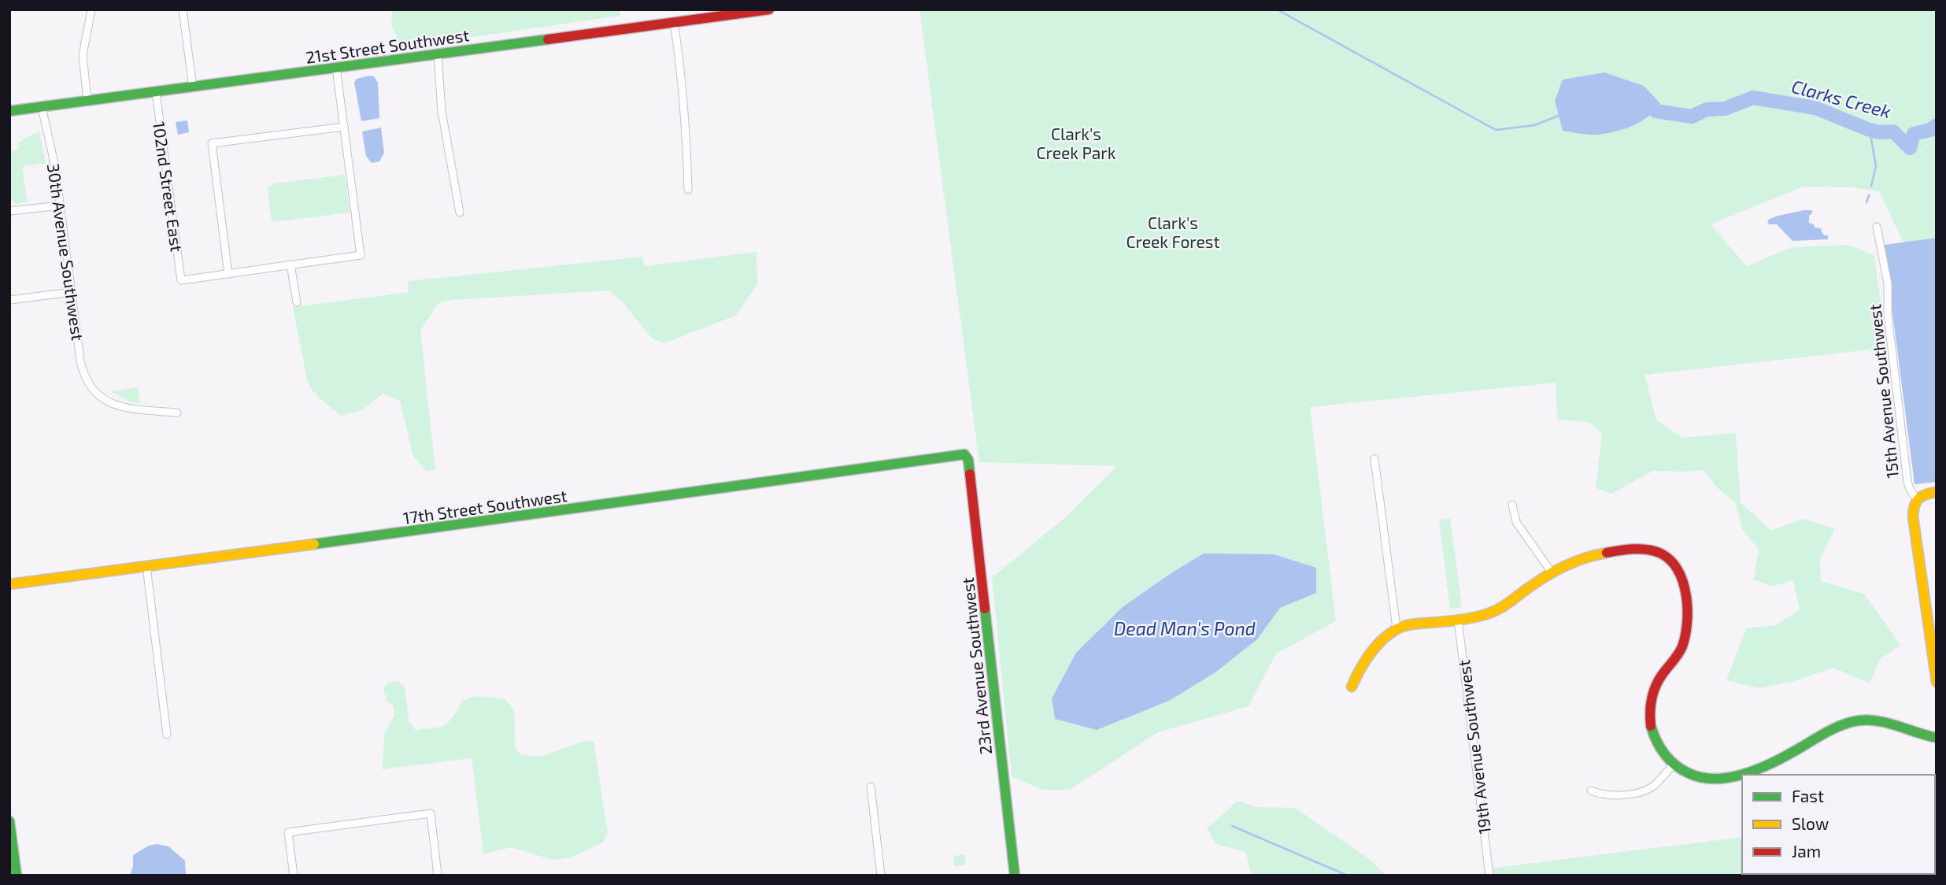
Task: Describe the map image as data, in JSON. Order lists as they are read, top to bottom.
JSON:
{
  "streets": {
    "street": [
      "21st Street Southwest",
      "102nd Street East",
      "30th Avenue Southwest",
      "15th Avenue Southwest",
      "17th Street Southwest",
      "23rd Avenue Southwest",
      "19th Avenue Southwest"
    ]
  },
  "crossings": [
    ["21st Street Southwest", "102nd Street East"],
    ["21st Street Southwest", "30th Avenue Southwest"],
    ["17th Street Southwest", "23rd Avenue Southwest"]
  ],
  "water": ["Clarks Creek", "Dead Man's Pond"],
  "parks": ["Clark's Creek Park", "Clark's Creek Forest"],
  "legend": ["Fast", "Slow", "Jam"]
}
